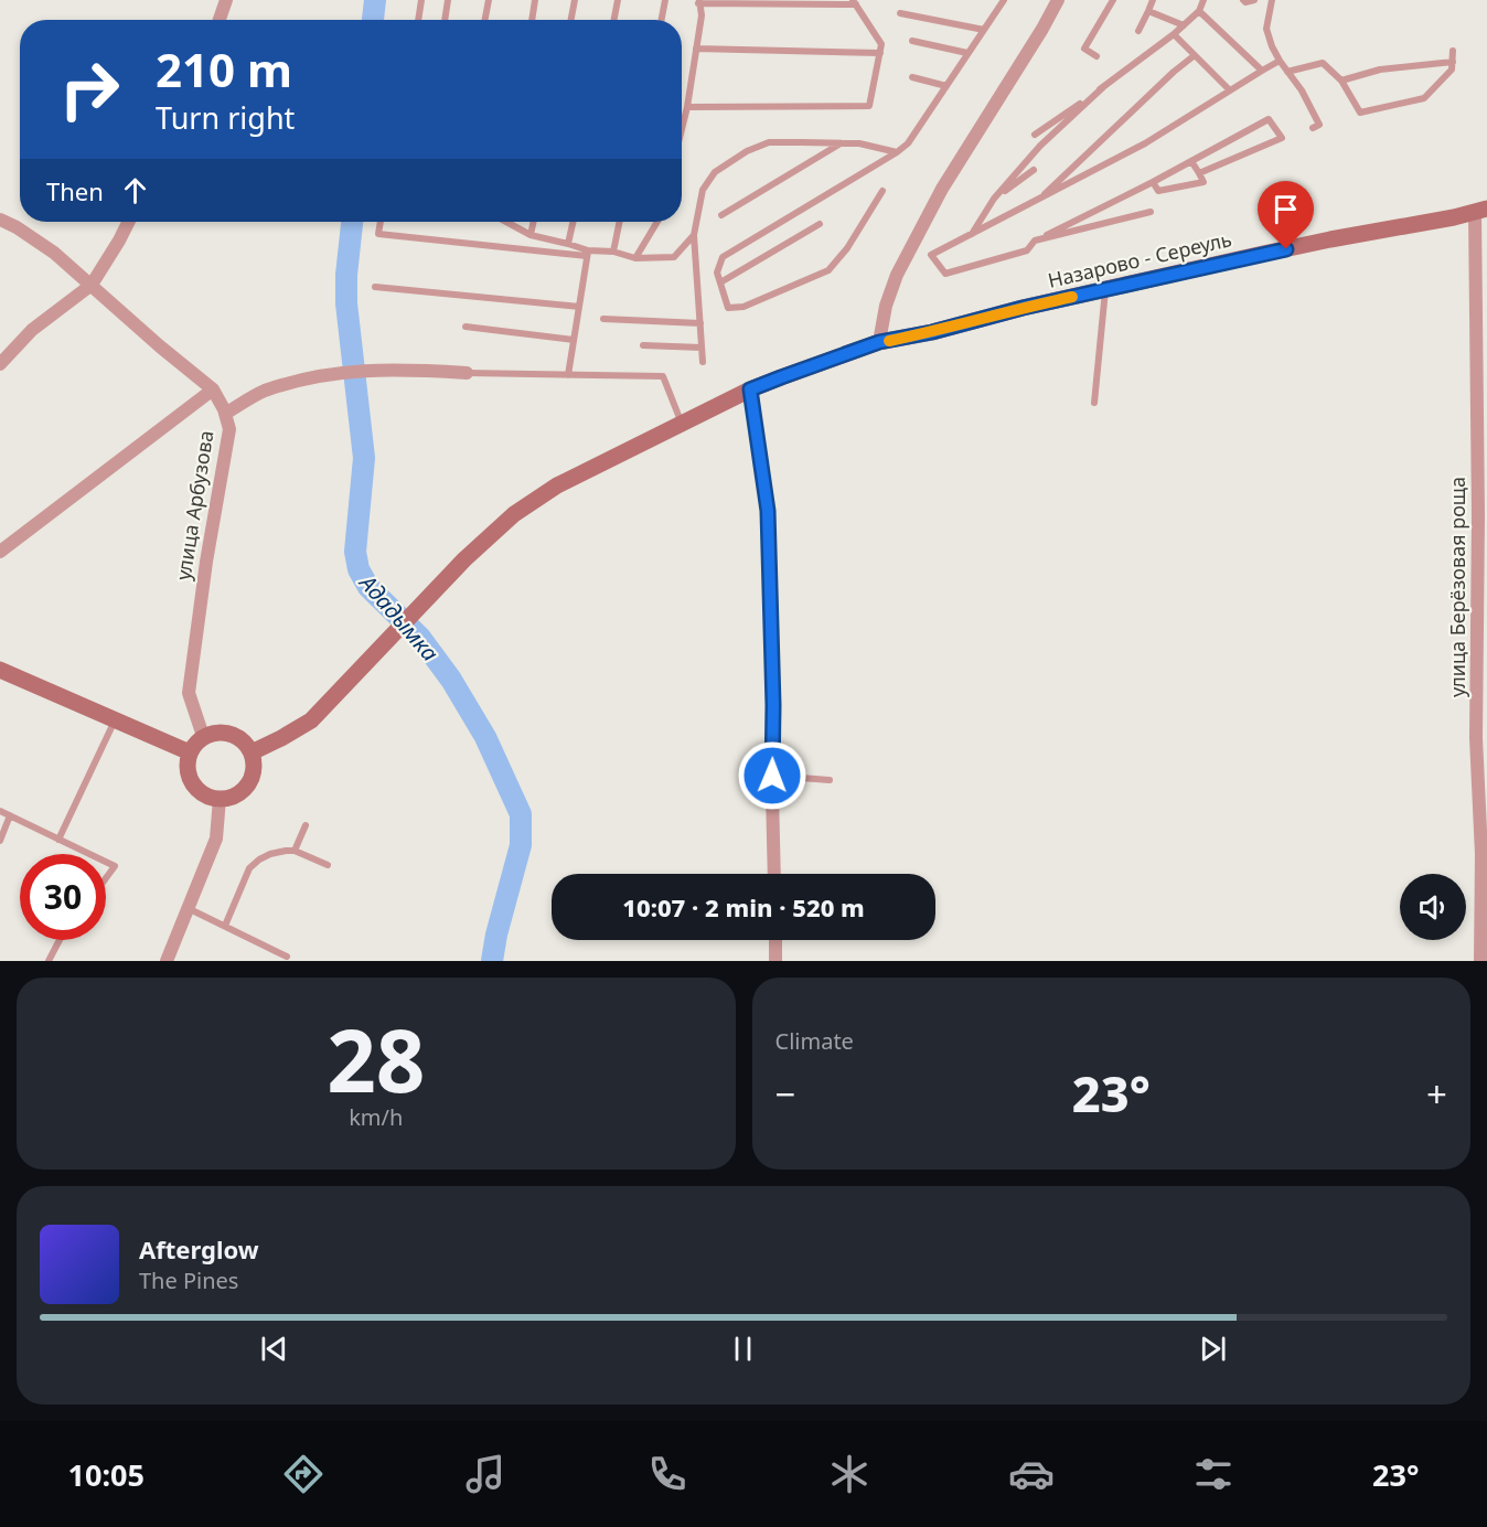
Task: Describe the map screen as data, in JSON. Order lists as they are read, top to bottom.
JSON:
{
  "streets": {
    "street": ["Назарово - Сереуль", "улица Арбузова", "улица Берёзовая роща"]
  },
  "crossings": [
    ["Назарово - Сереуль", "улица Арбузова"],
    ["Назарово - Сереуль", "улица Берёзовая роща"]
  ],
  "water": ["Ададымка"],
  "page": {
    "turn": ["210 m", "Turn right"],
    "then": "Then",
    "limit": "30",
    "trip": "10:07 · 2 min · 520 m",
    "tile": [
      ["28", "km/h"],
      "Climate"
    ],
    "heat": ["−", "23°", "+"],
    "song": ["Afterglow", "The Pines"],
    "tabs": ["10:05", "23°"]
  }
}
